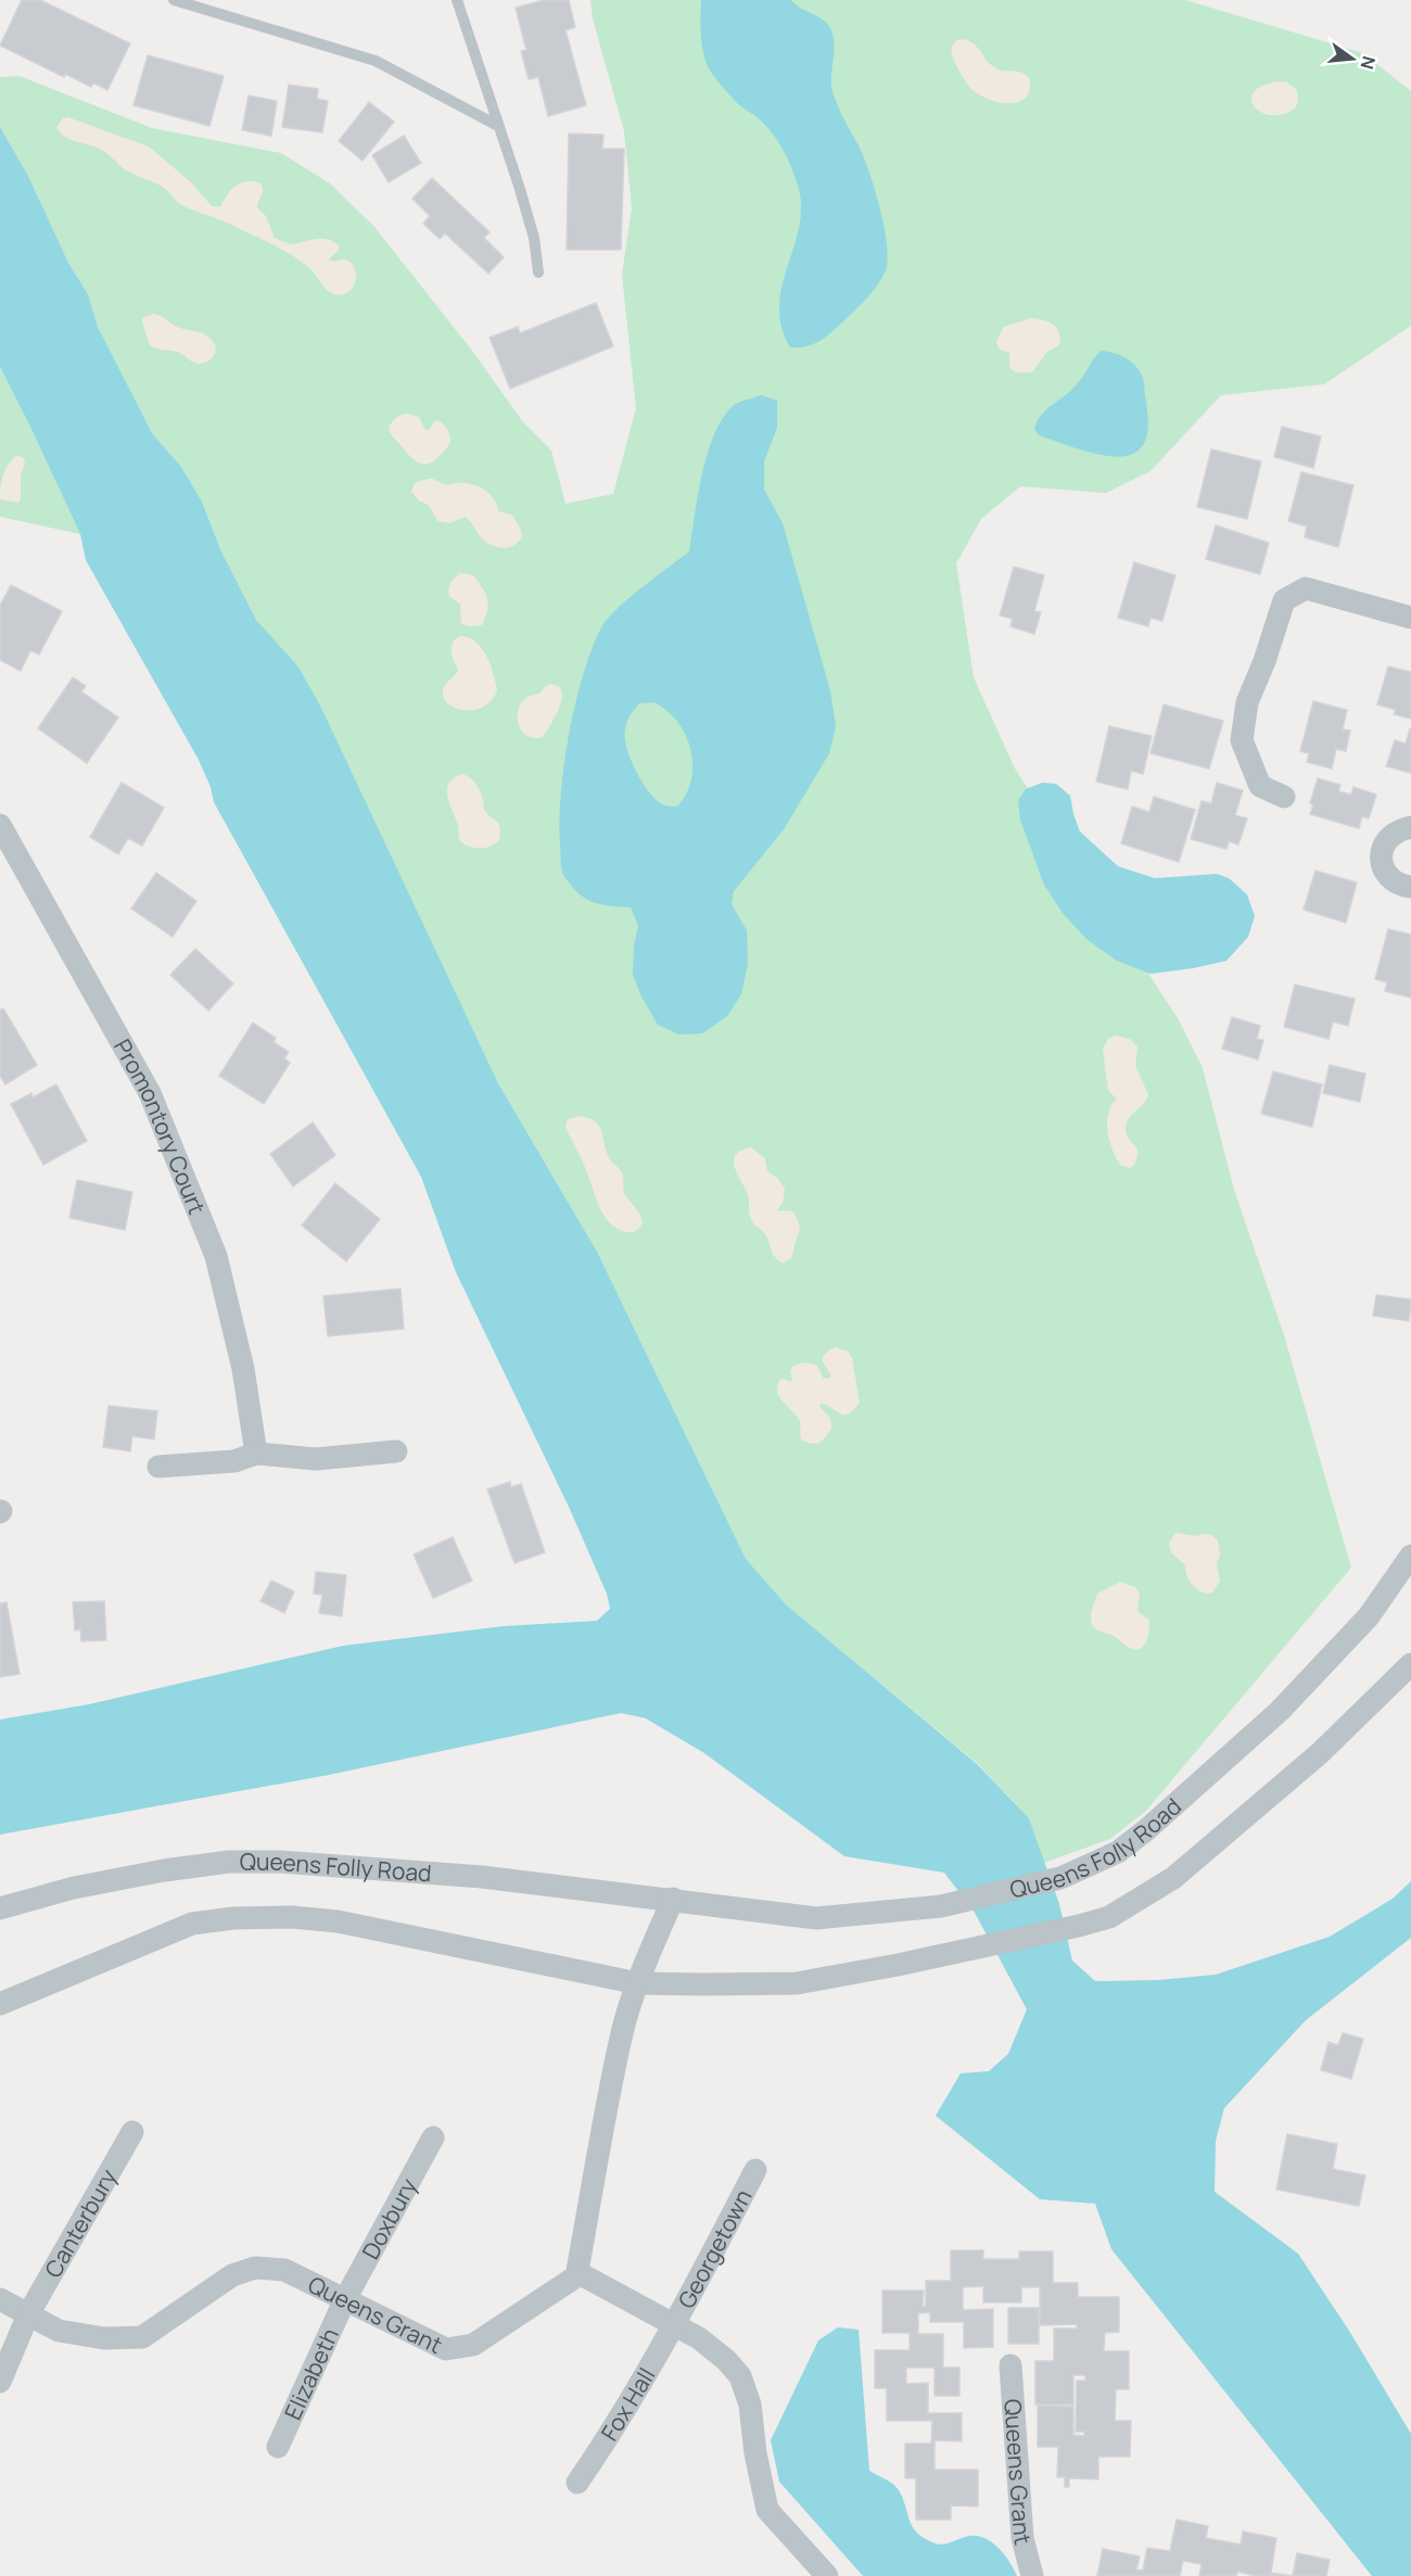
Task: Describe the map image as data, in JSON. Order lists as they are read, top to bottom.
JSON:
{
  "streets": {
    "street": [
      "Promontory Court",
      "Queens Folly Road",
      "Doxbury",
      "Canterbury",
      "Georgetown",
      "Queens Grant",
      "Elizabeth",
      "Fox Hall"
    ]
  },
  "crossings": [
    ["Doxbury", "Queens Grant"],
    ["Doxbury", "Elizabeth"],
    ["Canterbury", "Queens Grant"],
    ["Georgetown", "Fox Hall"],
    ["Queens Grant", "Elizabeth"]
  ],
  "north": "right"
}
